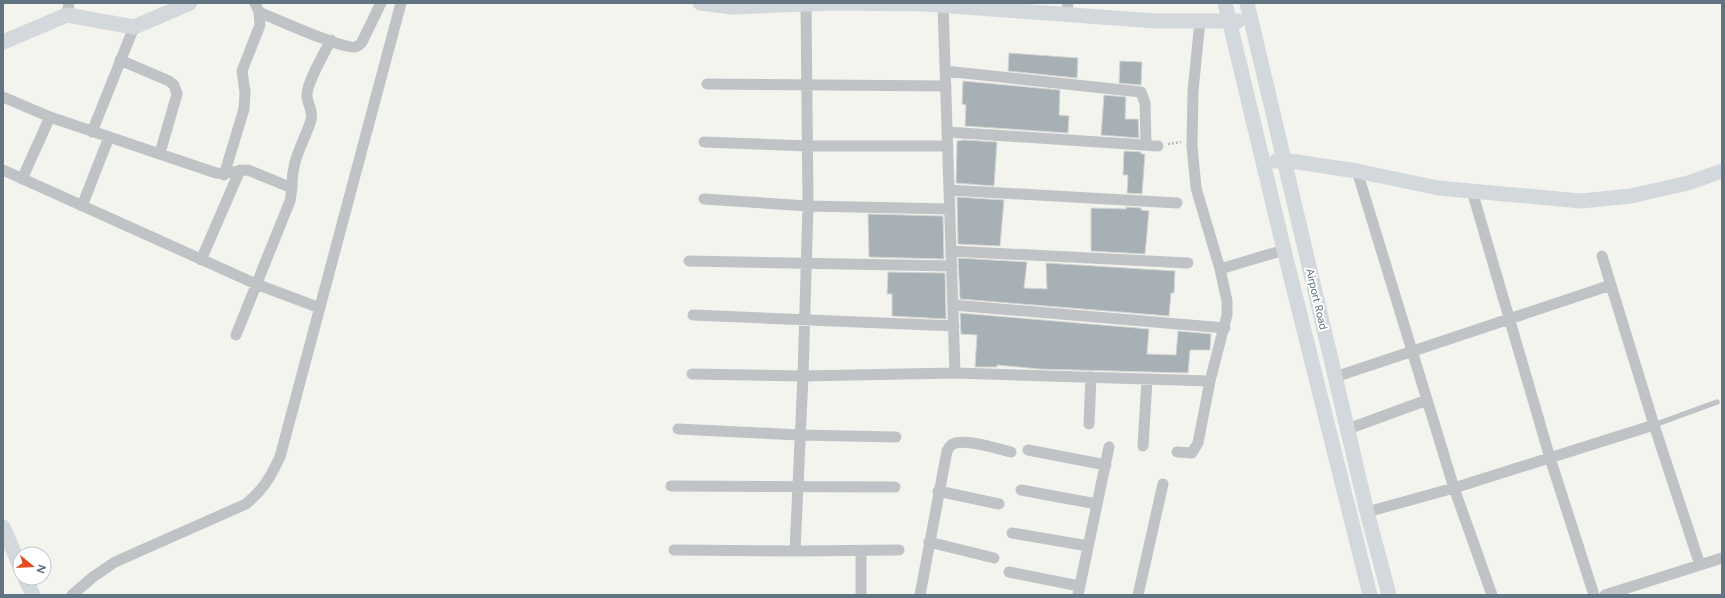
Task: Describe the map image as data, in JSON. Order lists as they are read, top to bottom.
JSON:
{
  "streets": {
    "street": ["Airport Road"]
  },
  "north": "right"
}
